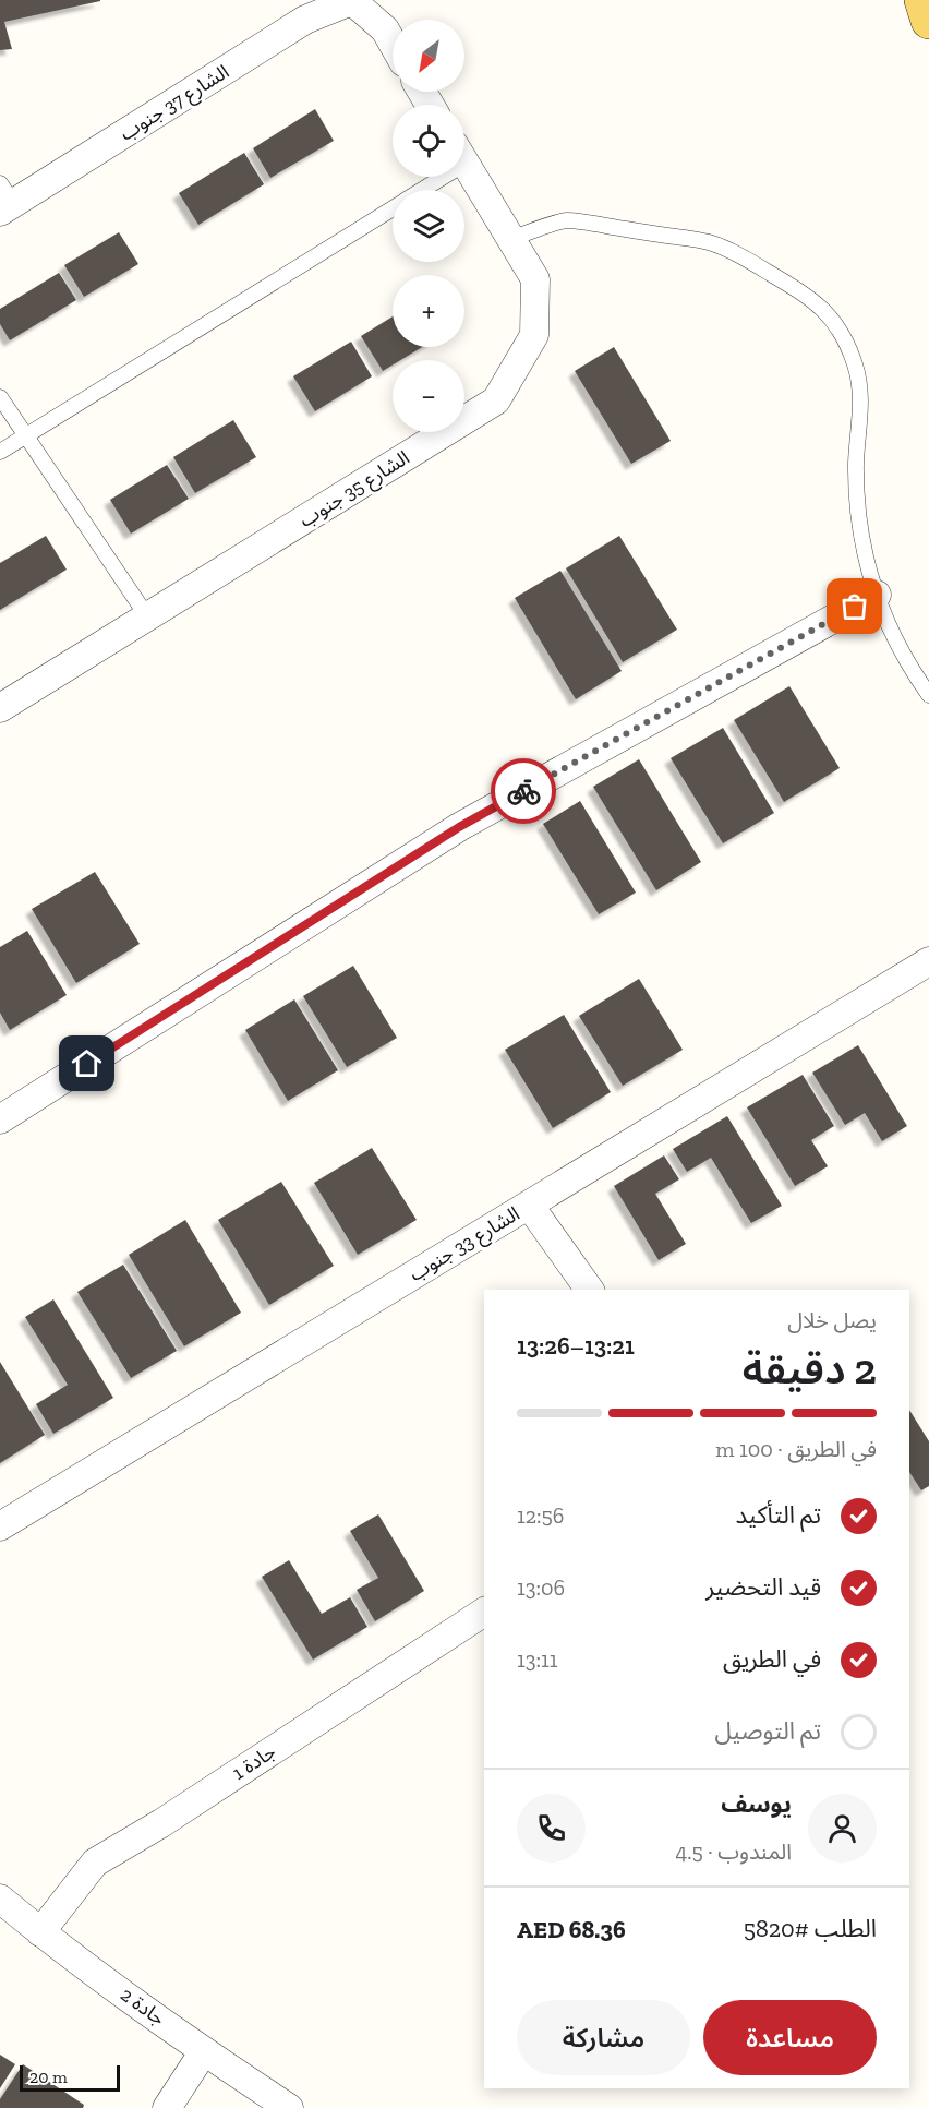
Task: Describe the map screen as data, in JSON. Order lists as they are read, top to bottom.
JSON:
{
  "streets": {
    "street": [
      "الشارع 37 جنوب",
      "الشارع 35 جنوب",
      "الشارع 33 جنوب",
      "جادة 1",
      "جادة 2"
    ]
  },
  "crossings": [
    ["جادة 1", "جادة 2"]
  ],
  "scale_bar": "20 m",
  "north": "bottom left",
  "page": {
    "map_buttons": ["+", "−"],
    "heading": ["2 دقيقة", "يصل خلال", "13:21–13:26"],
    "panel": [
      "يوسف",
      "المندوب · 4.5",
      "الطلب #5820",
      "AED 68.36"
    ],
    "bar": "في الطريق · 100 m",
    "list": [
      ["تم التأكيد", "12:56"],
      ["قيد التحضير", "13:06"],
      ["في الطريق", "13:11"],
      "تم التوصيل"
    ],
    "buttons": ["مساعدة", "مشاركة"],
    "scale": "20 m"
  }
}
